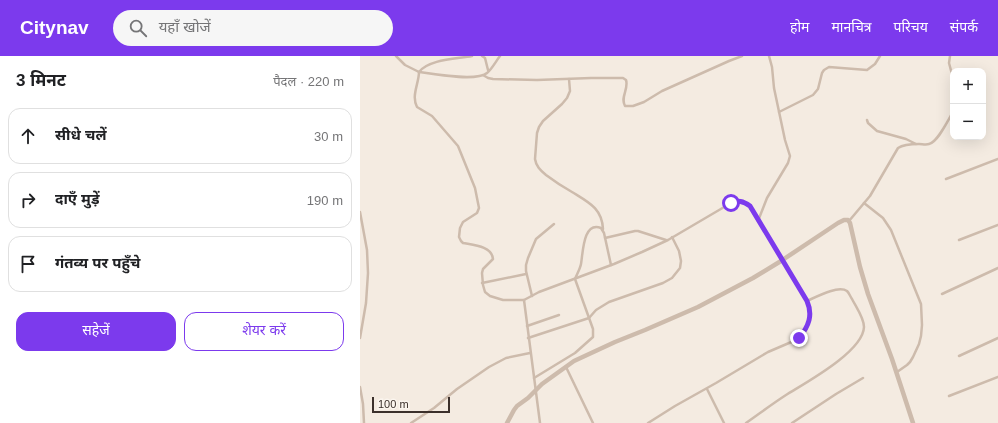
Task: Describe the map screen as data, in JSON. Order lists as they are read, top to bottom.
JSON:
{
  "scale_bar": "100 m",
  "page": {
    "header": "Citynav",
    "search": "यहाँ खोजें",
    "nav": [
      "होम",
      "मानचित्र",
      "परिचय",
      "संपर्क"
    ],
    "heading": ["3 मिनट", "पैदल · 220 m"],
    "map_buttons": ["+", "−"],
    "list": [
      ["सीधे चलें", "30 m"],
      ["दाएँ मुड़ें", "190 m"],
      "गंतव्य पर पहुँचे"
    ],
    "buttons": ["सहेजें", "शेयर करें"],
    "scale": "100 m"
  }
}
